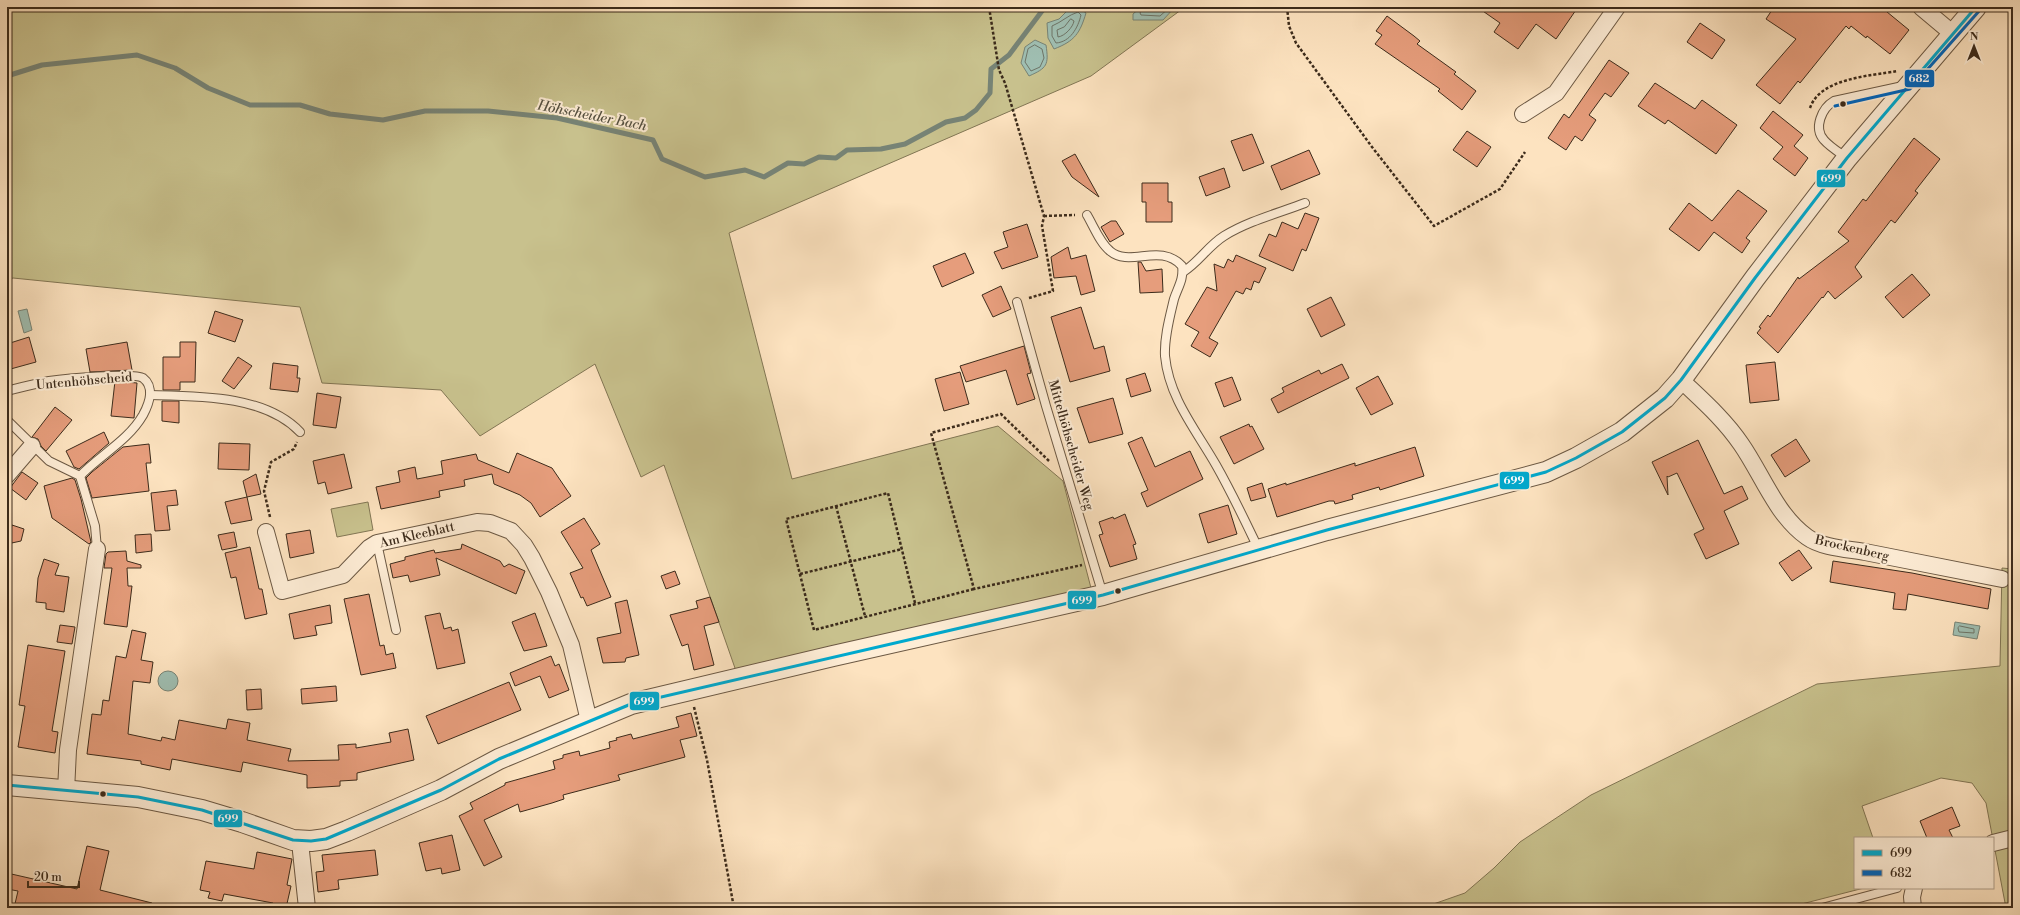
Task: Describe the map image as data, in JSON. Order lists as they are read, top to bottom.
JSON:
{
  "streets": {
    "street": ["Am Kleeblatt", "Brockenberg"],
    "lane": ["Untenhöhscheid", "Mittelhöhscheider Weg"]
  },
  "water": ["Höhscheider Bach"],
  "lines": ["transit line 699", "transit line 682"],
  "legend": ["699", "682"],
  "scale_bar": "20 m",
  "north": "top"
}
